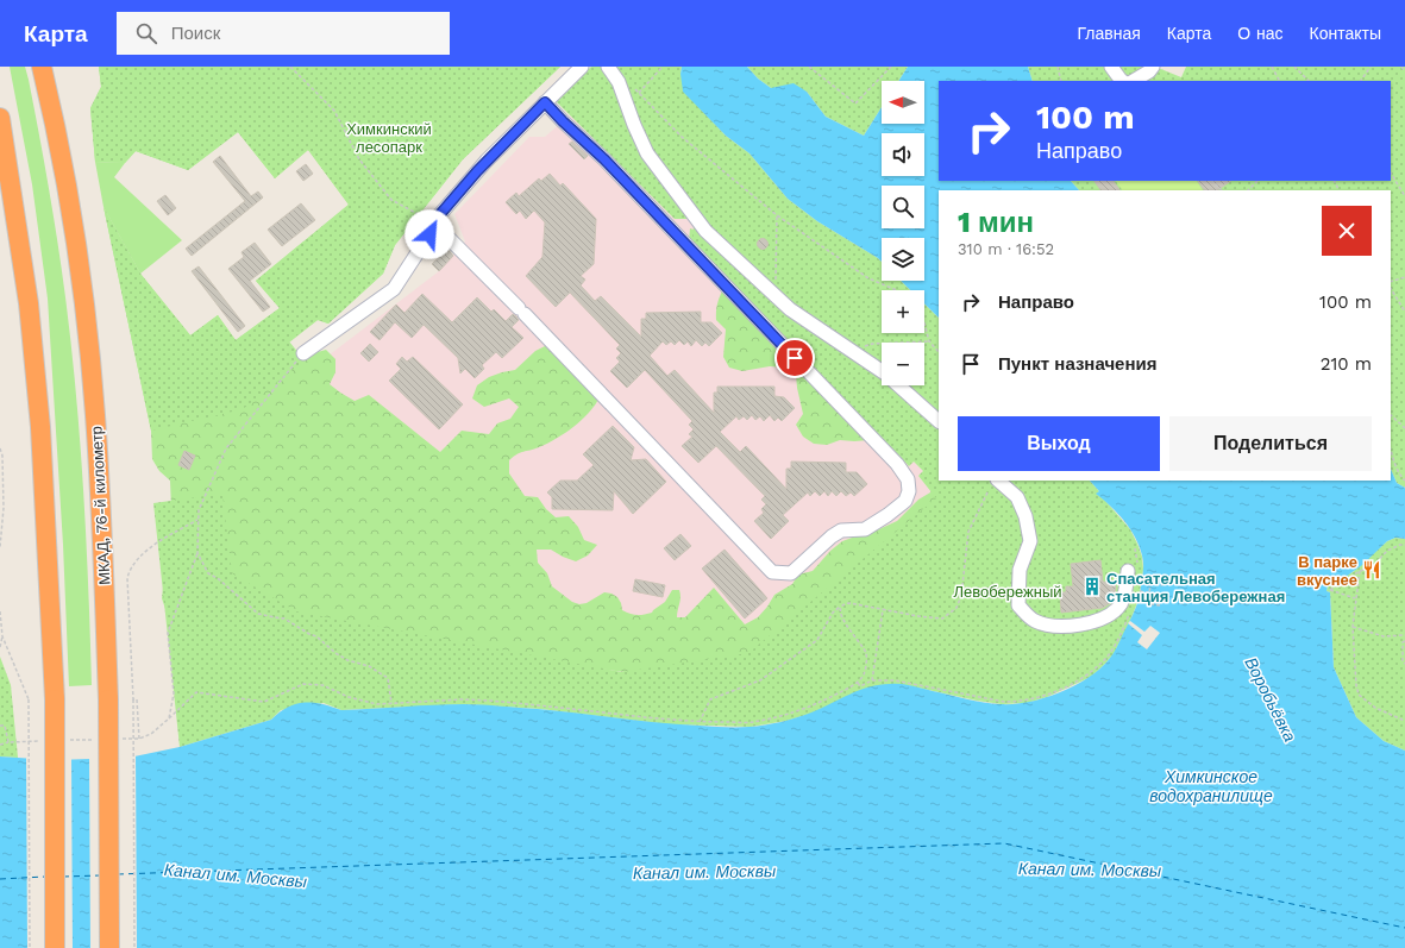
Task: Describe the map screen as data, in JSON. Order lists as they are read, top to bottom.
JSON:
{
  "streets": {
    "highway": ["МКАД, 76-й километр"]
  },
  "water": ["Воробьёвка", "Химкинское водохранилище", "Канал им. Москвы"],
  "parks": ["Химкинский лесопарк", "Левобережный"],
  "places": {
    "restaurant": ["В парке вкуснее"],
    "building": ["Спасательная станция Левобережная"]
  },
  "north": "left",
  "page": {
    "header": "Карта",
    "search": "Поиск",
    "nav": [
      "Главная",
      "Карта",
      "О нас",
      "Контакты"
    ],
    "map_buttons": ["+", "−"],
    "turn": ["100 m", "Направо"],
    "heading": ["1 мин", "310 m · 16:52"],
    "list": [
      {
        "name": "Направо",
        "value": "100 m"
      },
      {
        "name": "Пункт назначения",
        "value": "210 m"
      }
    ],
    "buttons": ["Выход", "Поделиться"]
  }
}
